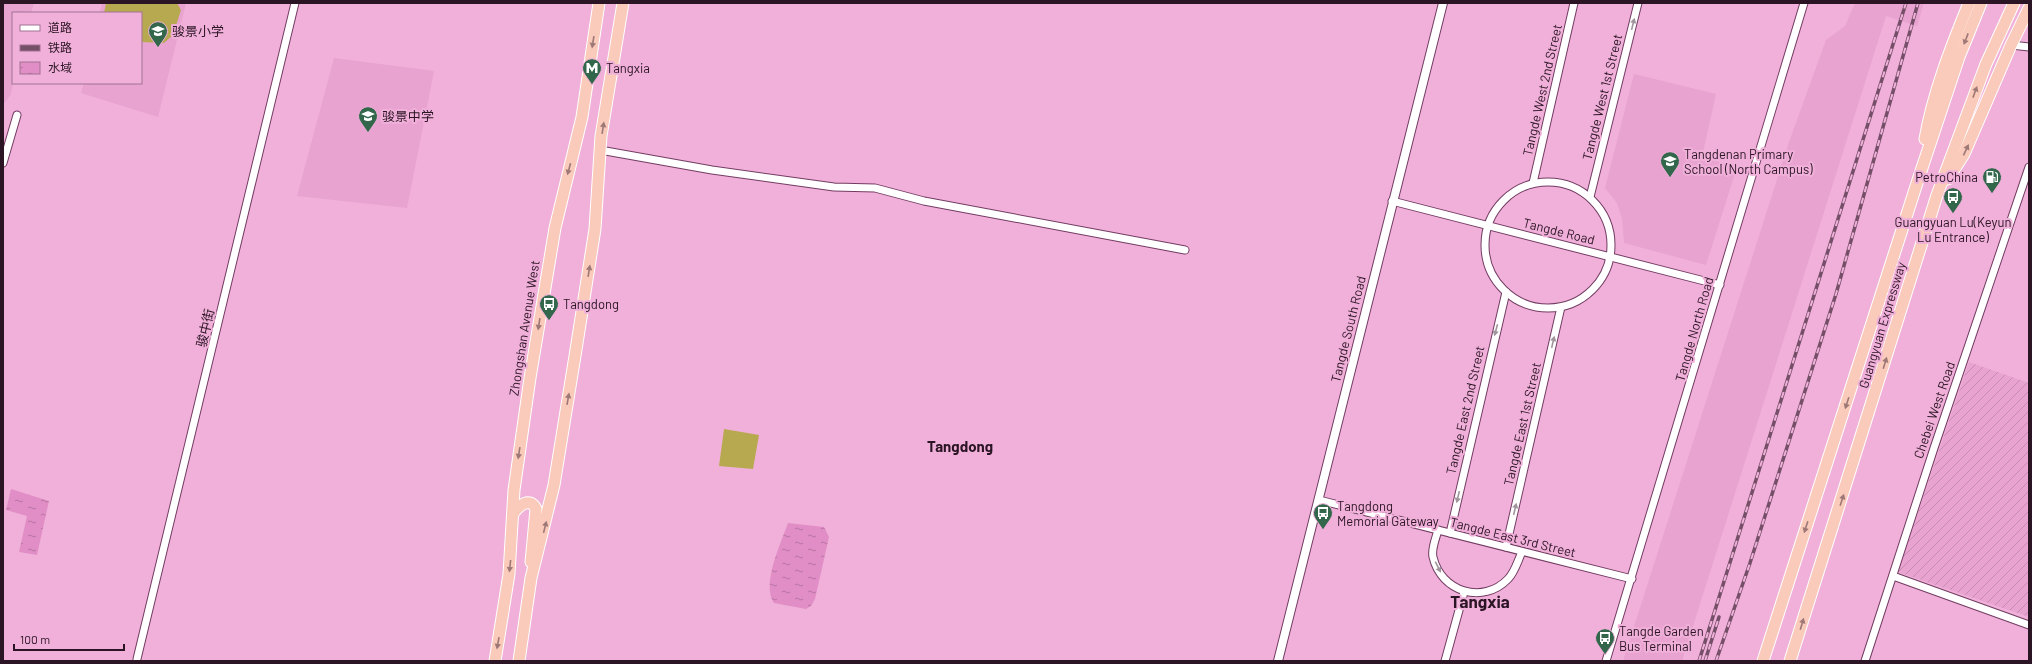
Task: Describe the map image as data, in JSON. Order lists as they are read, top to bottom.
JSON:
{
  "streets": {
    "highway": ["Guangyuan Expressway", "Zhongshan Avenue West"],
    "street": [
      "Tangde West 2nd Street",
      "Tangde West 1st Street",
      "Tangde Road",
      "骏中街",
      "Tangde South Road",
      "Tangde North Road",
      "Tangde East 2nd Street",
      "Chebei West Road",
      "Tangde East 1st Street",
      "Tangde East 3rd Street"
    ]
  },
  "crossings": [
    ["Tangde Road", "Tangde South Road"],
    ["Tangde Road", "Tangde North Road"],
    ["Tangde South Road", "Tangde East 3rd Street"],
    ["Tangde North Road", "Tangde East 3rd Street"],
    ["Tangde East 2nd Street", "Tangde East 3rd Street"],
    ["Tangde East 1st Street", "Tangde East 3rd Street"]
  ],
  "one_way": ["Tangde West 1st Street", "Tangde East 2nd Street", "Tangde East 1st Street"],
  "districts": ["Tangdong", "Tangxia"],
  "places": {
    "school or university": ["骏景小学", "骏景中学", "Tangdenan Primary School (North Campus)"],
    "metro station": ["Tangxia"],
    "fuel station": ["PetroChina"],
    "bus stop": [
      "Guangyuan Lu(Keyun Lu Entrance)",
      "Tangdong",
      "Tangdong Memorial Gateway",
      "Tangde Garden Bus Terminal"
    ]
  },
  "legend": ["道路", "铁路", "水域"],
  "scale_bar": "100 m"
}
